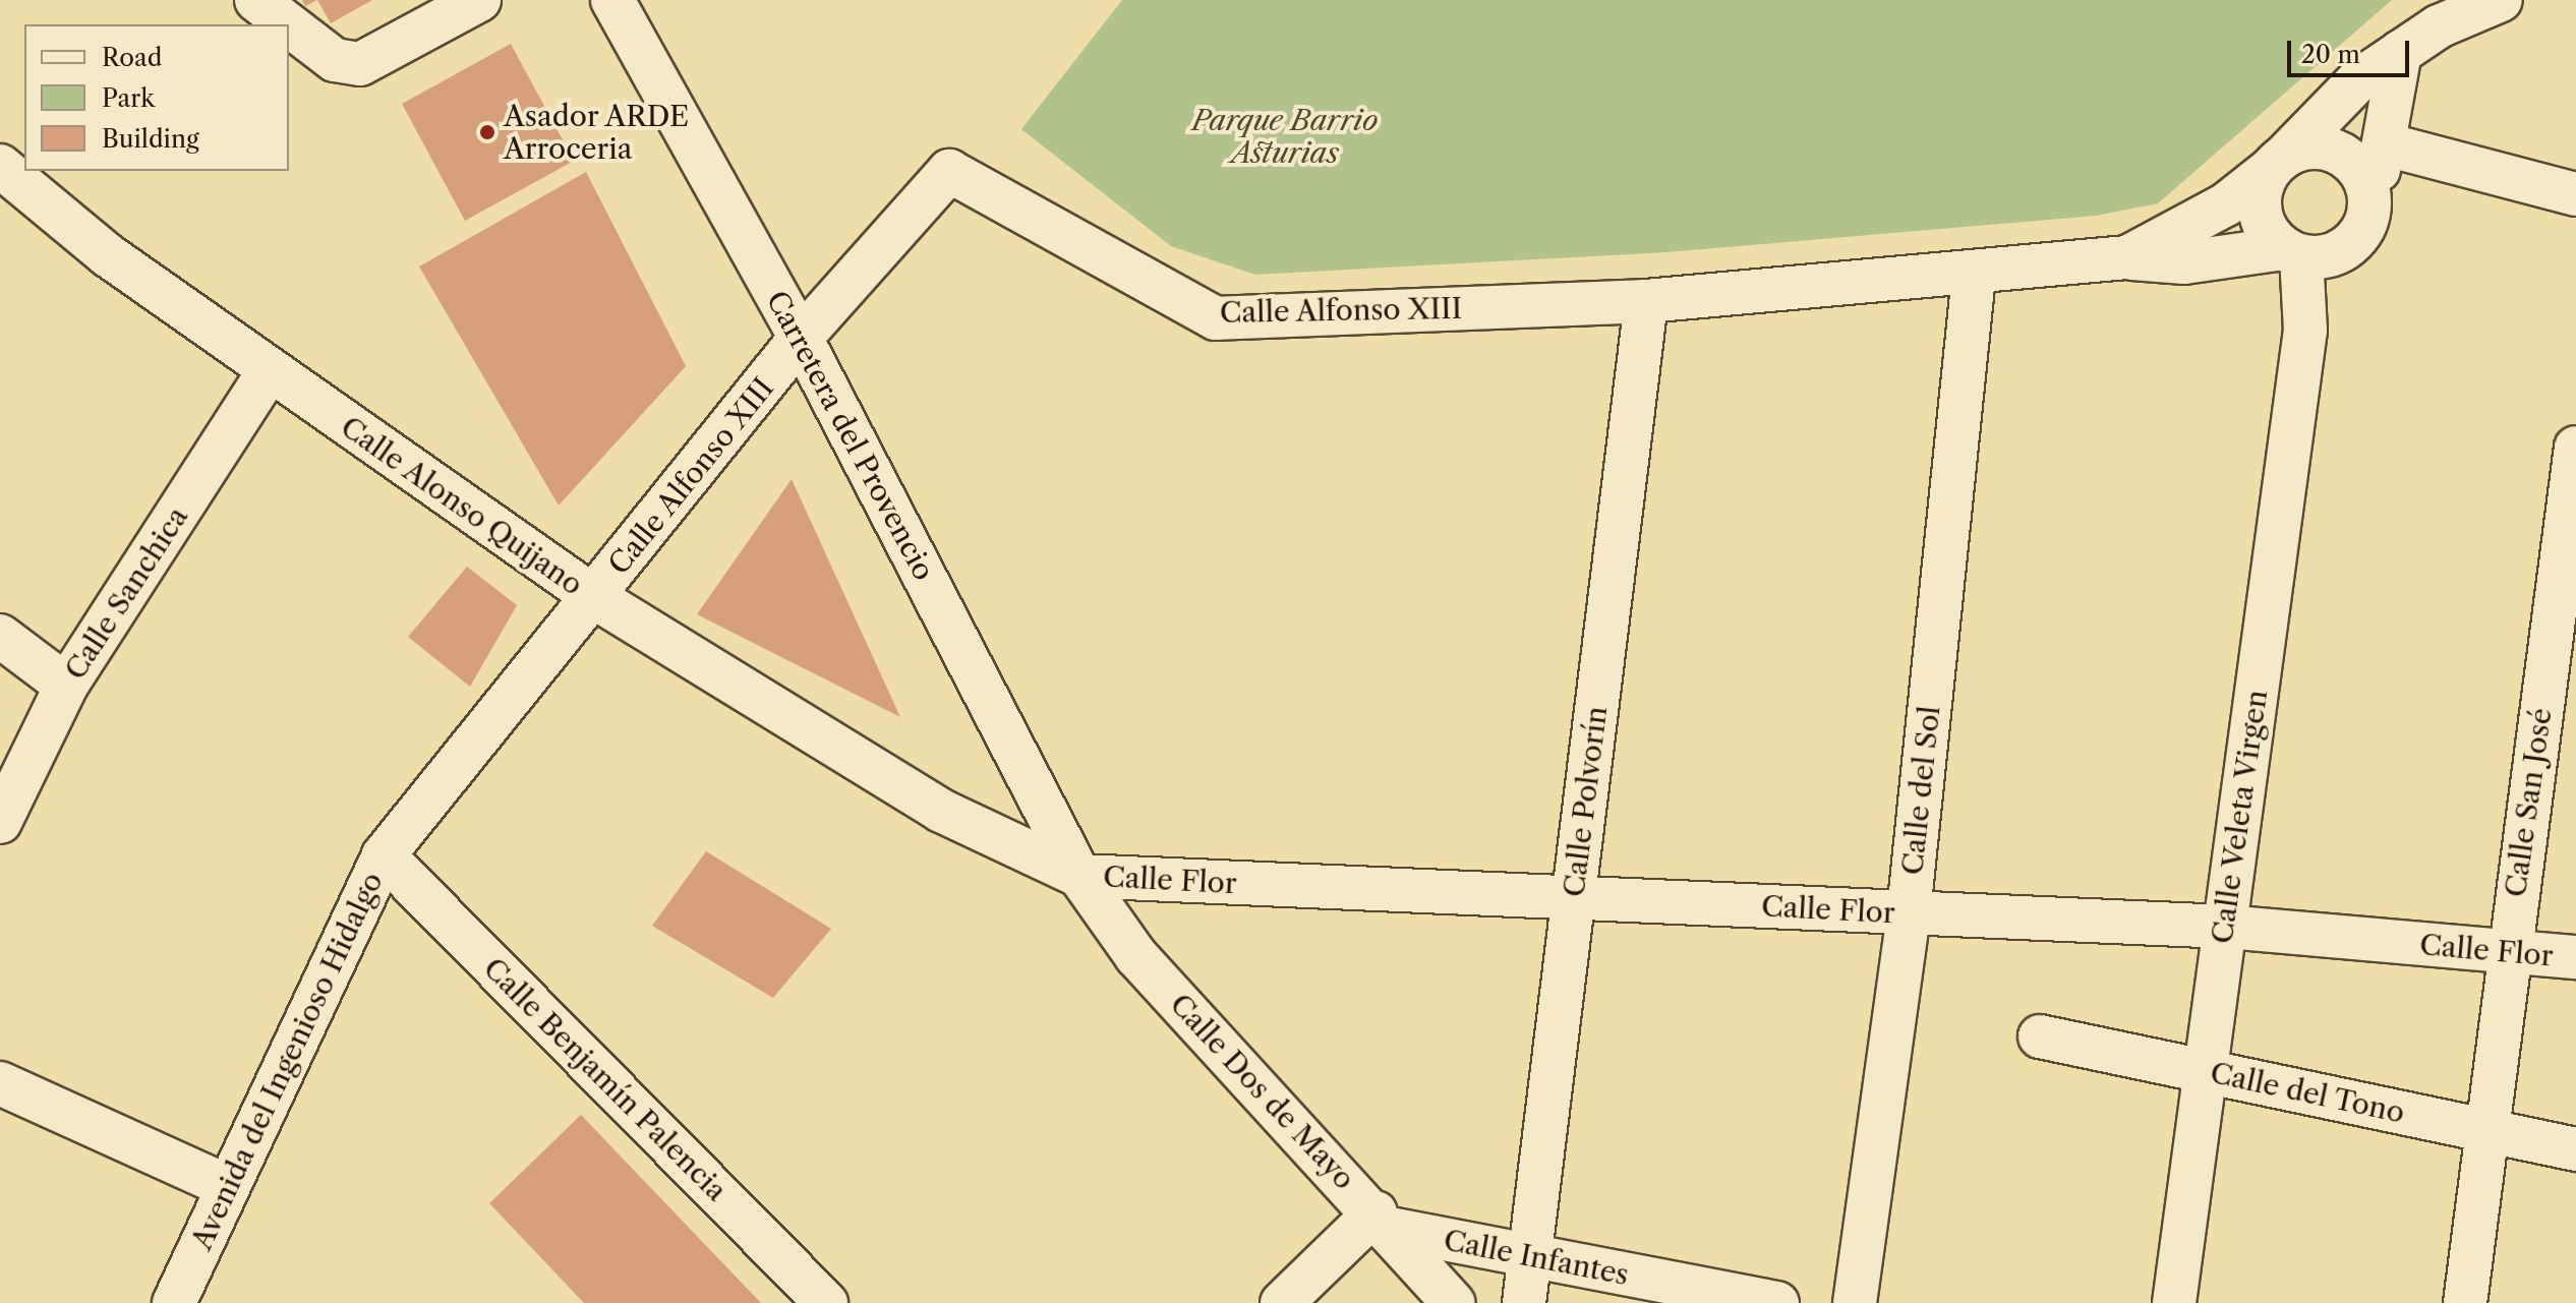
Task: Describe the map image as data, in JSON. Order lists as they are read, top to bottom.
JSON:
{
  "streets": {
    "street": [
      "Calle Alfonso XIII",
      "Carretera del Provencio",
      "Calle Alonso Quijano",
      "Calle Sanchica",
      "Calle del Sol",
      "Calle Polvorín",
      "Calle San José",
      "Calle Veleta Virgen",
      "Calle Flor",
      "Avenida del Ingenioso Hidalgo",
      "Calle Benjamín Palencia",
      "Calle Dos de Mayo",
      "Calle del Tono",
      "Calle Infantes"
    ]
  },
  "crossings": [
    ["Calle Alfonso XIII", "Carretera del Provencio"],
    ["Calle Alfonso XIII", "Calle Alonso Quijano"],
    ["Calle Alfonso XIII", "Calle del Sol"],
    ["Calle Alfonso XIII", "Calle Polvorín"],
    ["Calle Alfonso XIII", "Calle Veleta Virgen"],
    ["Calle Alfonso XIII", "Avenida del Ingenioso Hidalgo"],
    ["Carretera del Provencio", "Calle Alonso Quijano"],
    ["Carretera del Provencio", "Calle Flor"],
    ["Carretera del Provencio", "Calle Dos de Mayo"],
    ["Calle Alonso Quijano", "Calle Sanchica"],
    ["Calle Alonso Quijano", "Calle Flor"],
    ["Calle Alonso Quijano", "Avenida del Ingenioso Hidalgo"],
    ["Calle Alonso Quijano", "Calle Dos de Mayo"],
    ["Calle del Sol", "Calle Flor"],
    ["Calle Polvorín", "Calle Flor"],
    ["Calle Polvorín", "Calle Infantes"],
    ["Calle San José", "Calle Flor"],
    ["Calle San José", "Calle del Tono"],
    ["Calle Veleta Virgen", "Calle Flor"],
    ["Calle Veleta Virgen", "Calle del Tono"],
    ["Calle Flor", "Calle Dos de Mayo"],
    ["Avenida del Ingenioso Hidalgo", "Calle Benjamín Palencia"],
    ["Calle Dos de Mayo", "Calle Infantes"]
  ],
  "parks": ["Parque Barrio Asturias"],
  "places": ["Asador ARDE Arroceria"],
  "legend": ["Road", "Park", "Building"],
  "scale_bar": "20 m"
}
